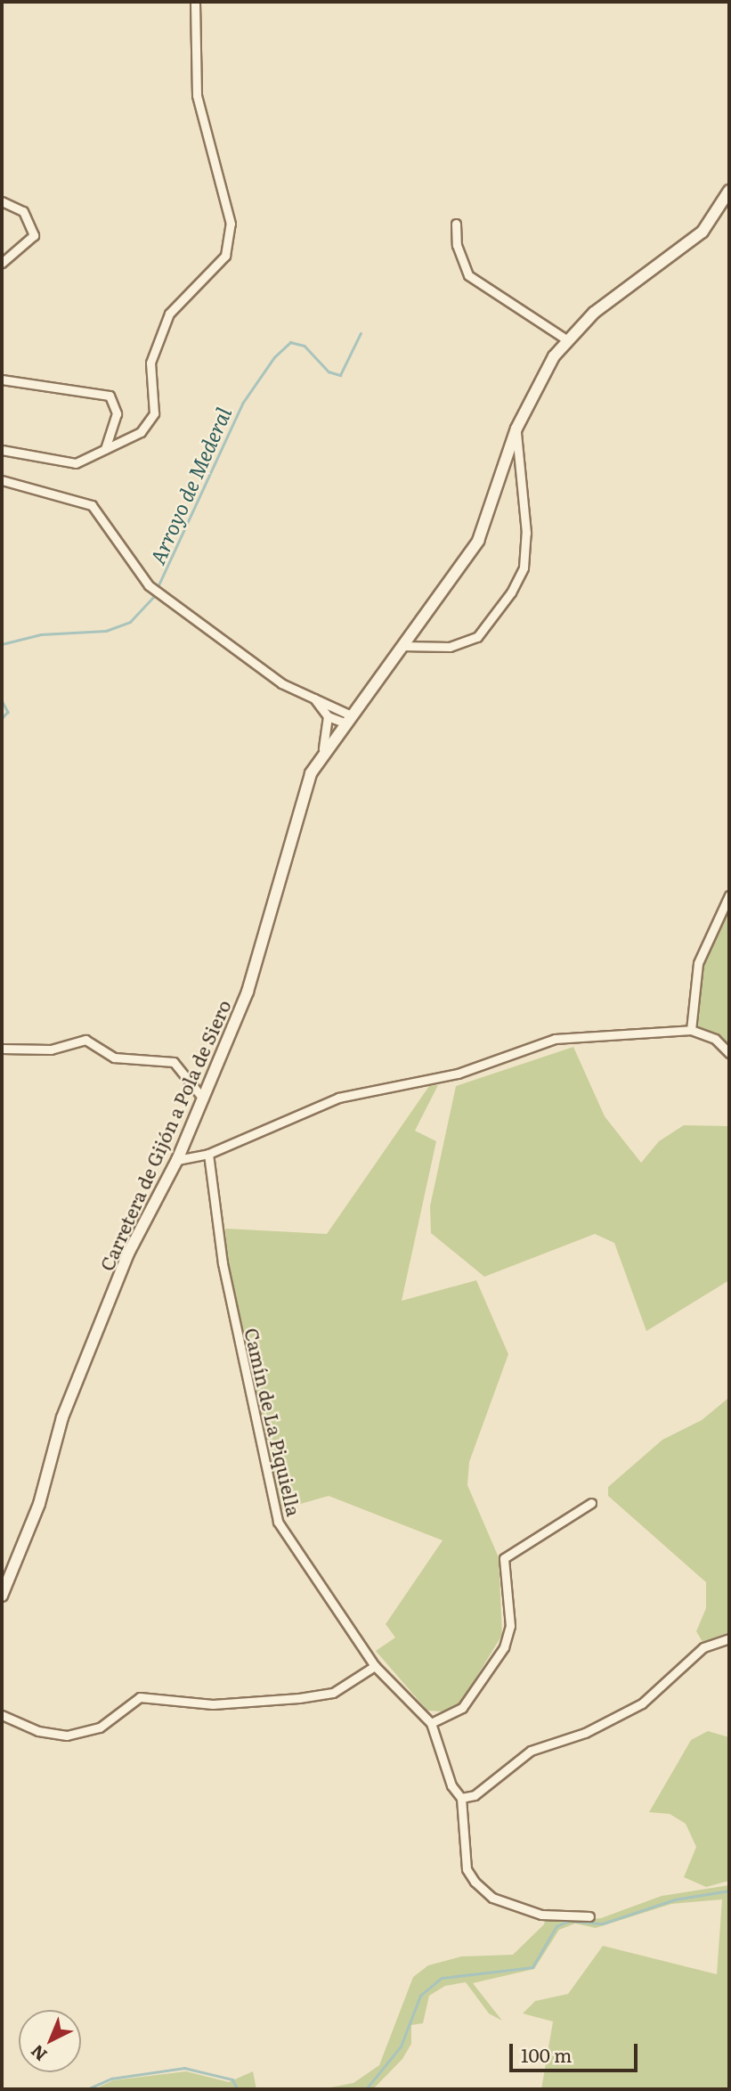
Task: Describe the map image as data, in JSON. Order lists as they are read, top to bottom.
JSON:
{
  "streets": {
    "street": ["Carretera de Gijón a Pola de Siero", "Camín de La Piquiella"]
  },
  "water": ["Arroyo de Mederal"],
  "scale_bar": "100 m",
  "north": "bottom left"
}
